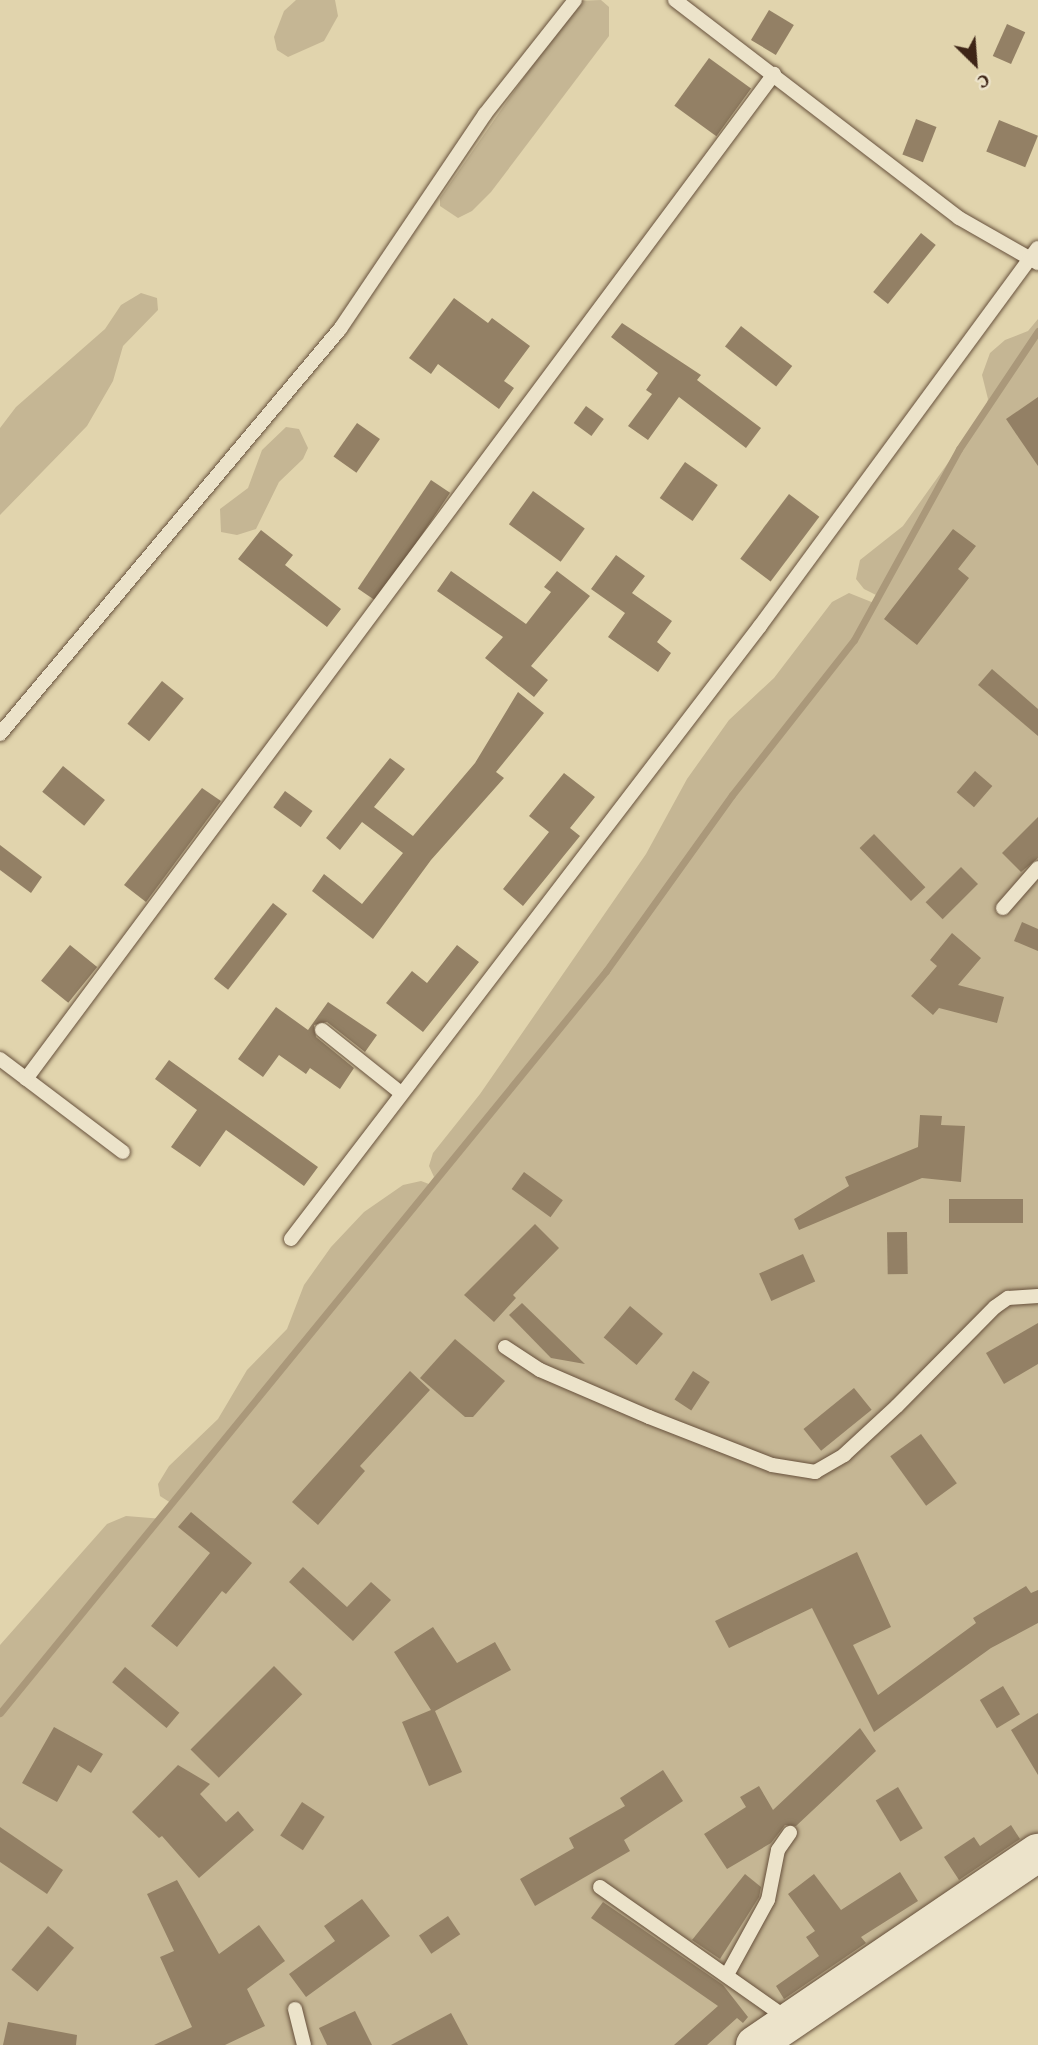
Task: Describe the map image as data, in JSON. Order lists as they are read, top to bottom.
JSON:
{
  "north": "bottom right"
}
